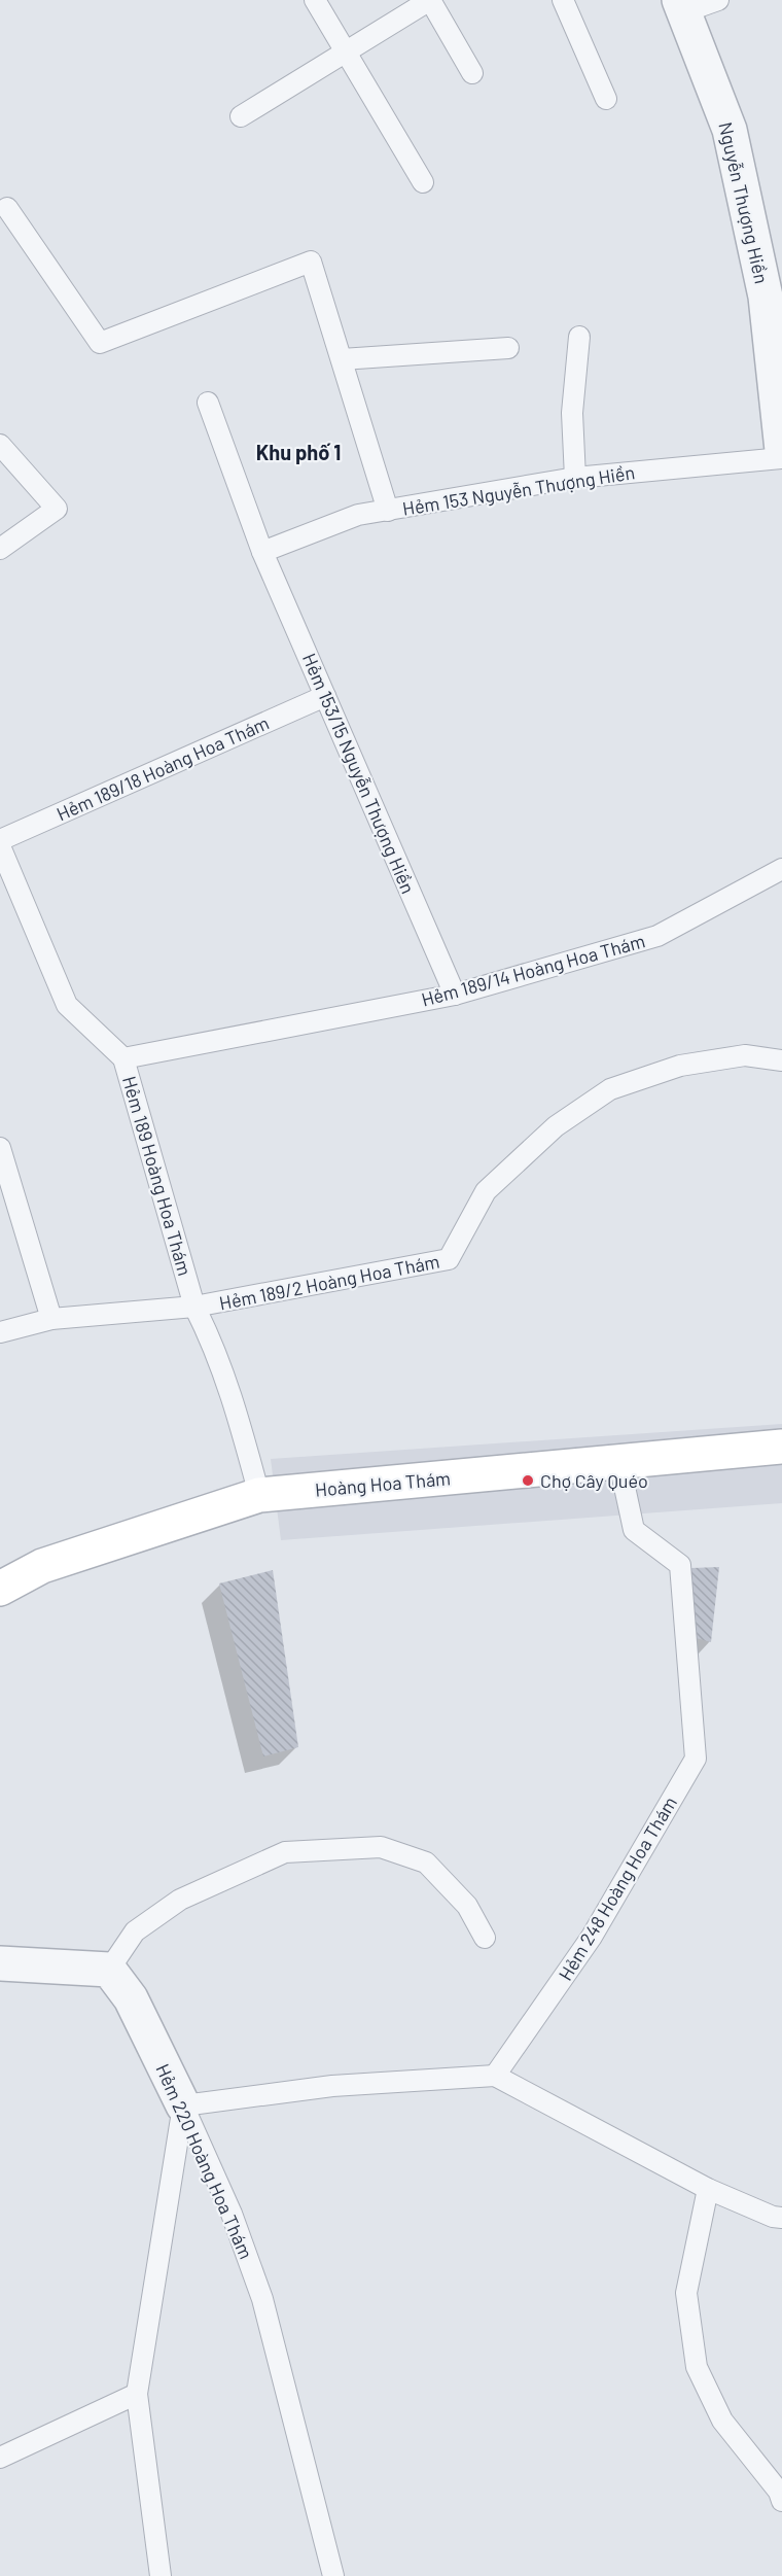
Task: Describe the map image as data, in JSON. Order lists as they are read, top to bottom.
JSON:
{
  "streets": {
    "street": ["Nguyễn Thượng Hiền", "Hoàng Hoa Thám", "Hẻm 220 Hoàng Hoa Thám"],
    "lane": [
      "Hẻm 153 Nguyễn Thượng Hiền",
      "Hẻm 189/18 Hoàng Hoa Thám",
      "Hẻm 153/15 Nguyễn Thượng Hiền",
      "Hẻm 189/14 Hoàng Hoa Thám",
      "Hẻm 189 Hoàng Hoa Thám",
      "Hẻm 189/2 Hoàng Hoa Thám",
      "Hẻm 248 Hoàng Hoa Thám"
    ]
  },
  "crossings": [
    ["Hẻm 153 Nguyễn Thượng Hiền", "Hẻm 153/15 Nguyễn Thượng Hiền"],
    ["Hẻm 189/18 Hoàng Hoa Thám", "Hẻm 153/15 Nguyễn Thượng Hiền"],
    ["Hẻm 153/15 Nguyễn Thượng Hiền", "Hẻm 189/14 Hoàng Hoa Thám"],
    ["Hẻm 189/14 Hoàng Hoa Thám", "Hẻm 189 Hoàng Hoa Thám"],
    ["Hẻm 189 Hoàng Hoa Thám", "Hẻm 189/2 Hoàng Hoa Thám"],
    ["Hẻm 189 Hoàng Hoa Thám", "Hoàng Hoa Thám"],
    ["Hoàng Hoa Thám", "Hẻm 248 Hoàng Hoa Thám"]
  ],
  "districts": ["Khu phố 1"],
  "places": ["Chợ Cây Quéo"]
}
